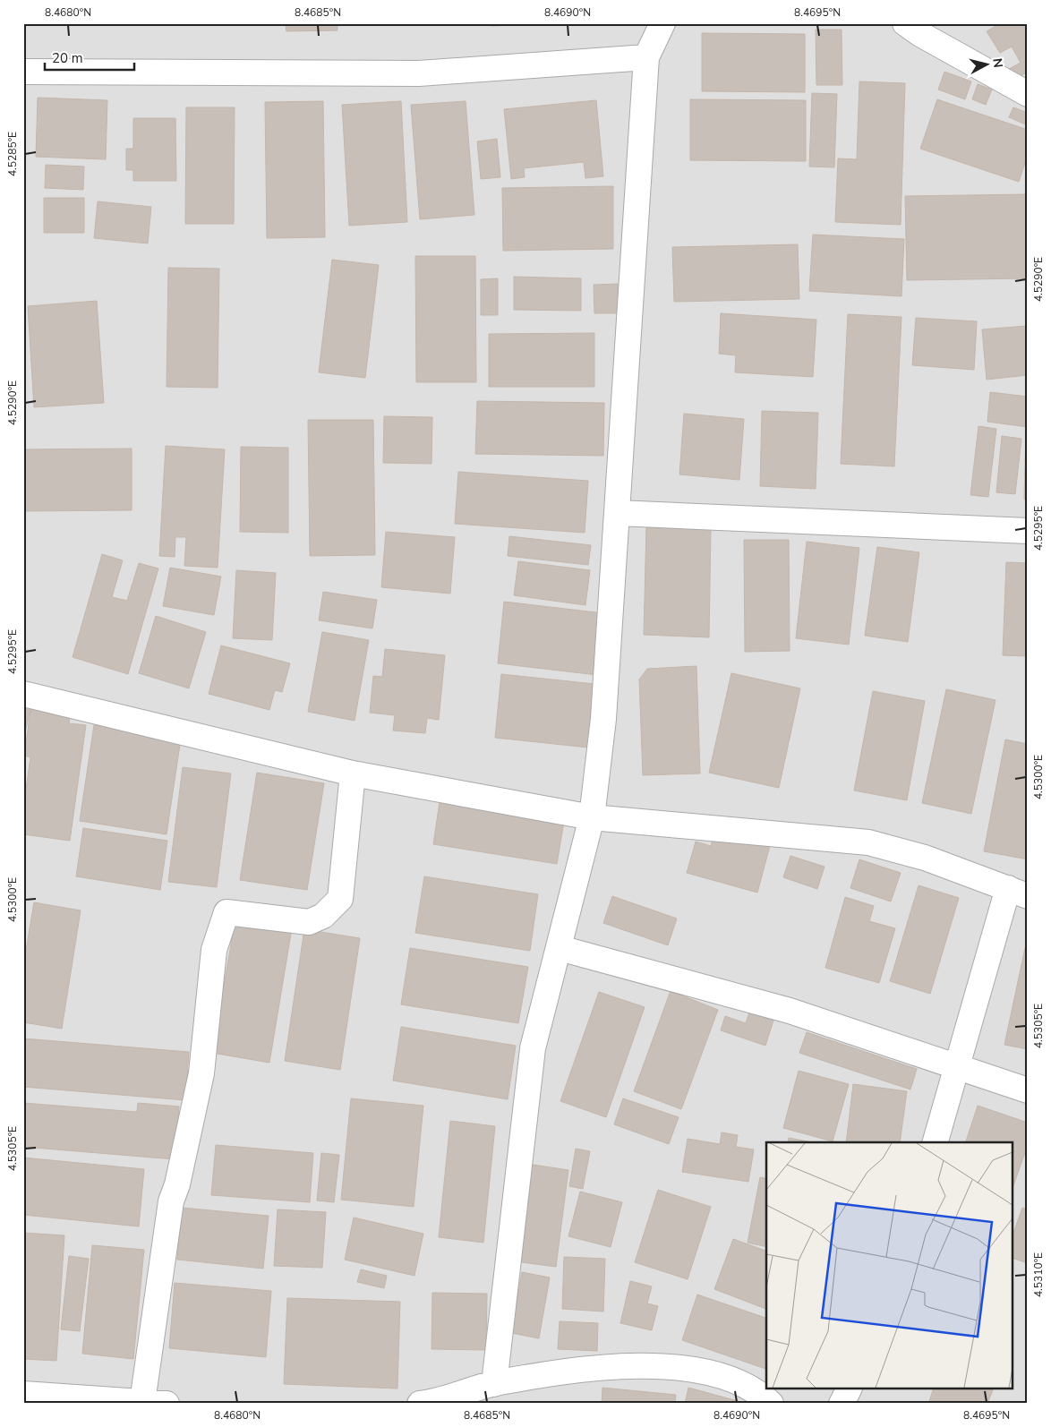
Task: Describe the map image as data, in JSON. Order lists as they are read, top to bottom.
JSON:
{
  "scale_bar": "20 m",
  "north": "right",
  "coordinates": [
    "8.4680°N",
    "8.4685°N",
    "8.4690°N",
    "8.4695°N",
    "4.5285°E",
    "4.5290°E",
    "4.5295°E",
    "4.5300°E",
    "4.5305°E",
    "4.5310°E"
  ]
}
